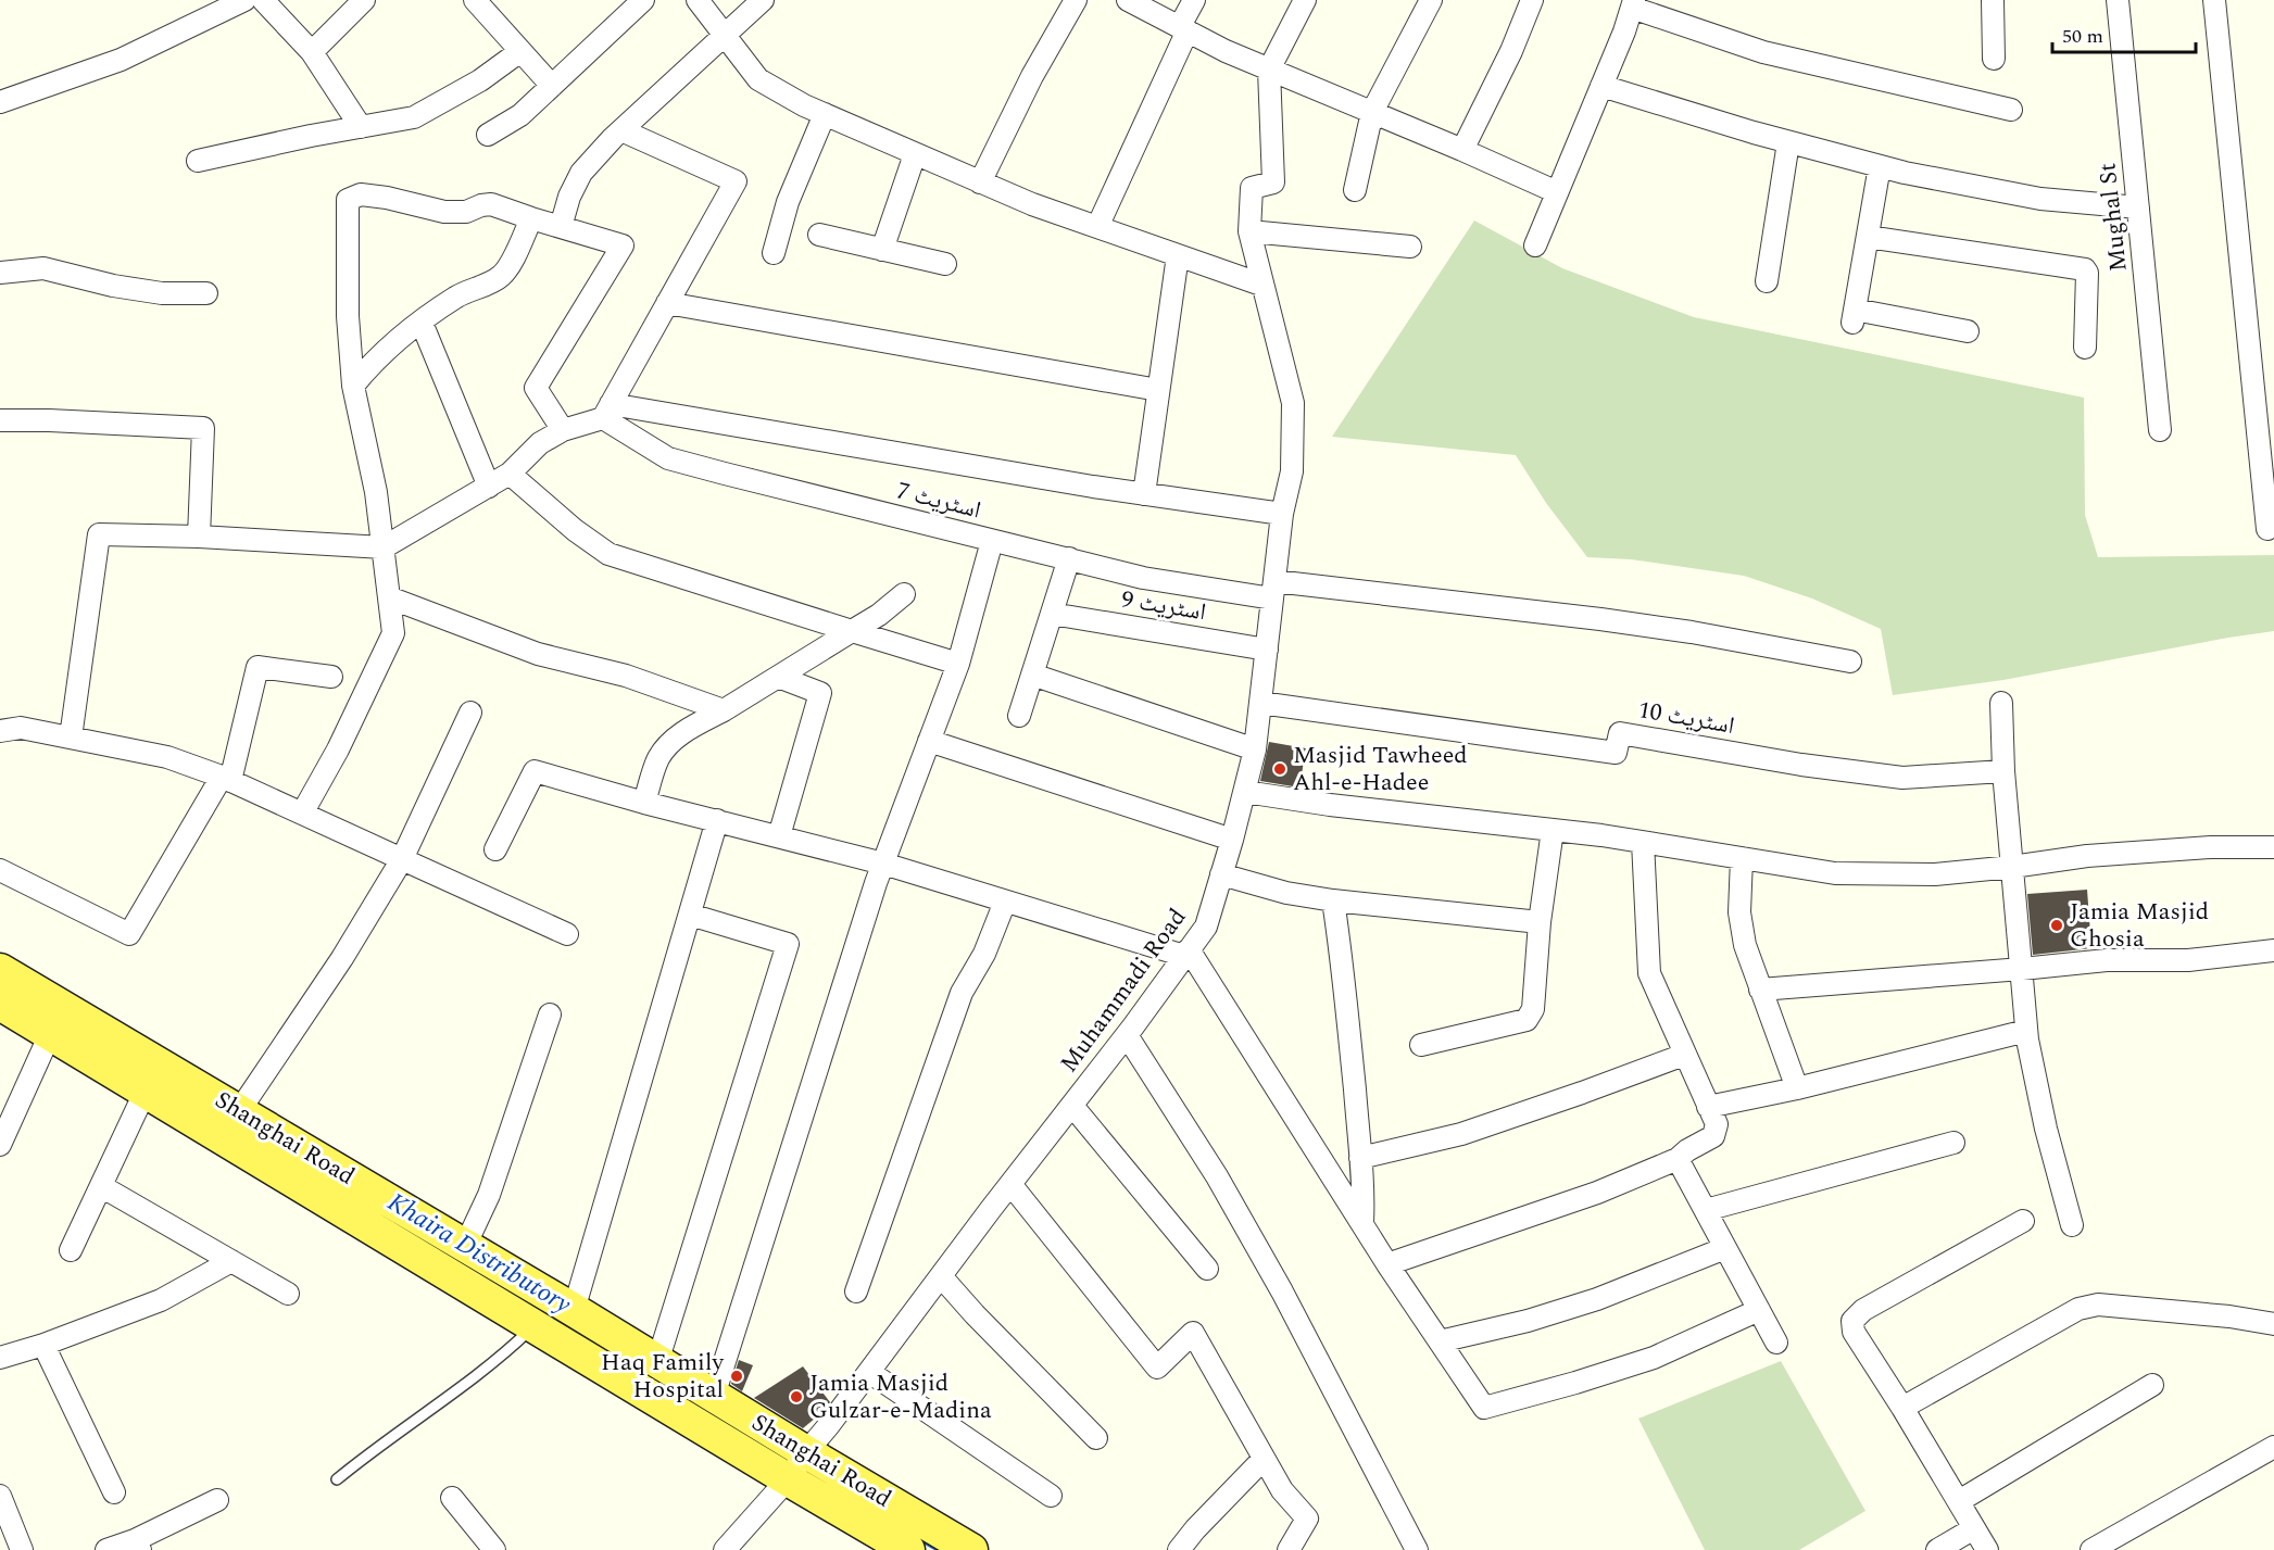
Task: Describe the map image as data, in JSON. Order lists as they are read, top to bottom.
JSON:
{
  "streets": {
    "main road": ["Shanghai Road"],
    "street": [
      "Mughal St",
      "اسٹریٹ 7",
      "اسٹریٹ 9",
      "اسٹریٹ 10",
      "Muhammadi Road"
    ]
  },
  "crossings": [
    ["اسٹریٹ 7", "Muhammadi Road"],
    ["اسٹریٹ 9", "Muhammadi Road"],
    ["اسٹریٹ 10", "Muhammadi Road"],
    ["Muhammadi Road", "Shanghai Road"]
  ],
  "water": ["Khaira Distributory"],
  "places": [
    "Masjid Tawheed Ahl-e-Hadee",
    "Jamia Masjid Ghosia",
    "Haq Family Hospital",
    "Jamia Masjid Gulzar-e-Madina"
  ],
  "scale_bar": "50 m"
}
